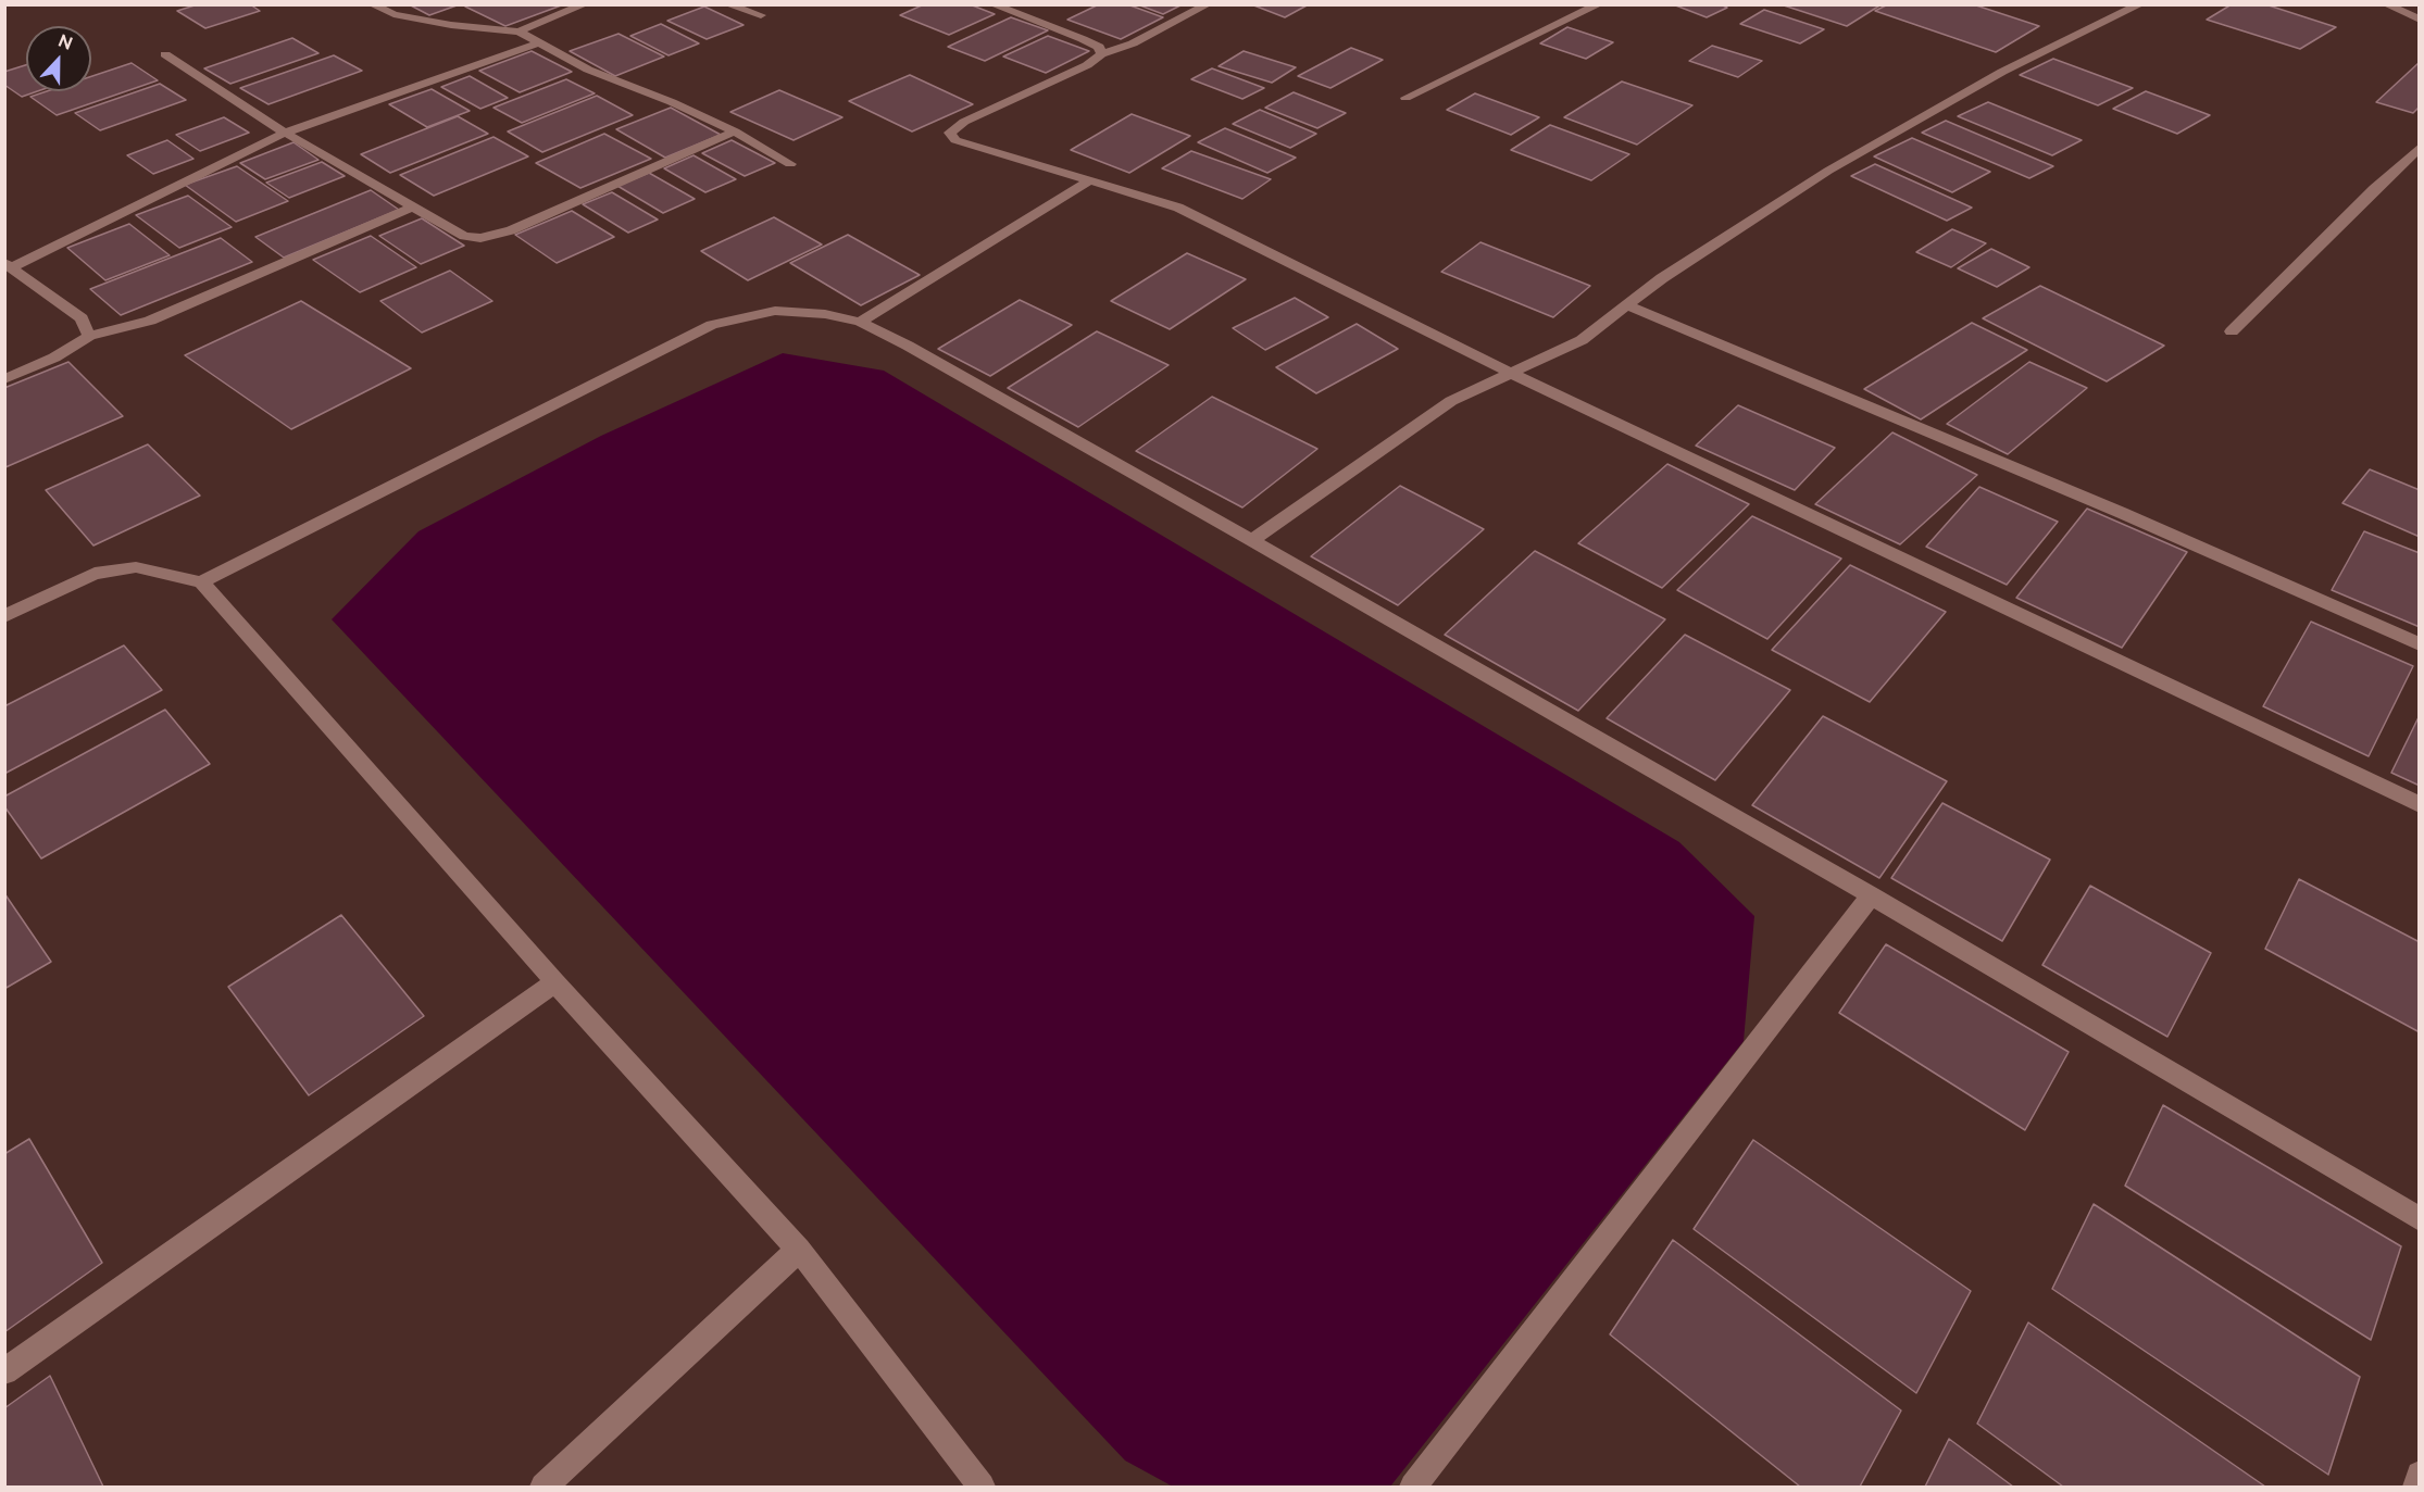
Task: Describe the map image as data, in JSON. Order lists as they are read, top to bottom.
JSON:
{
  "north": "top"
}
